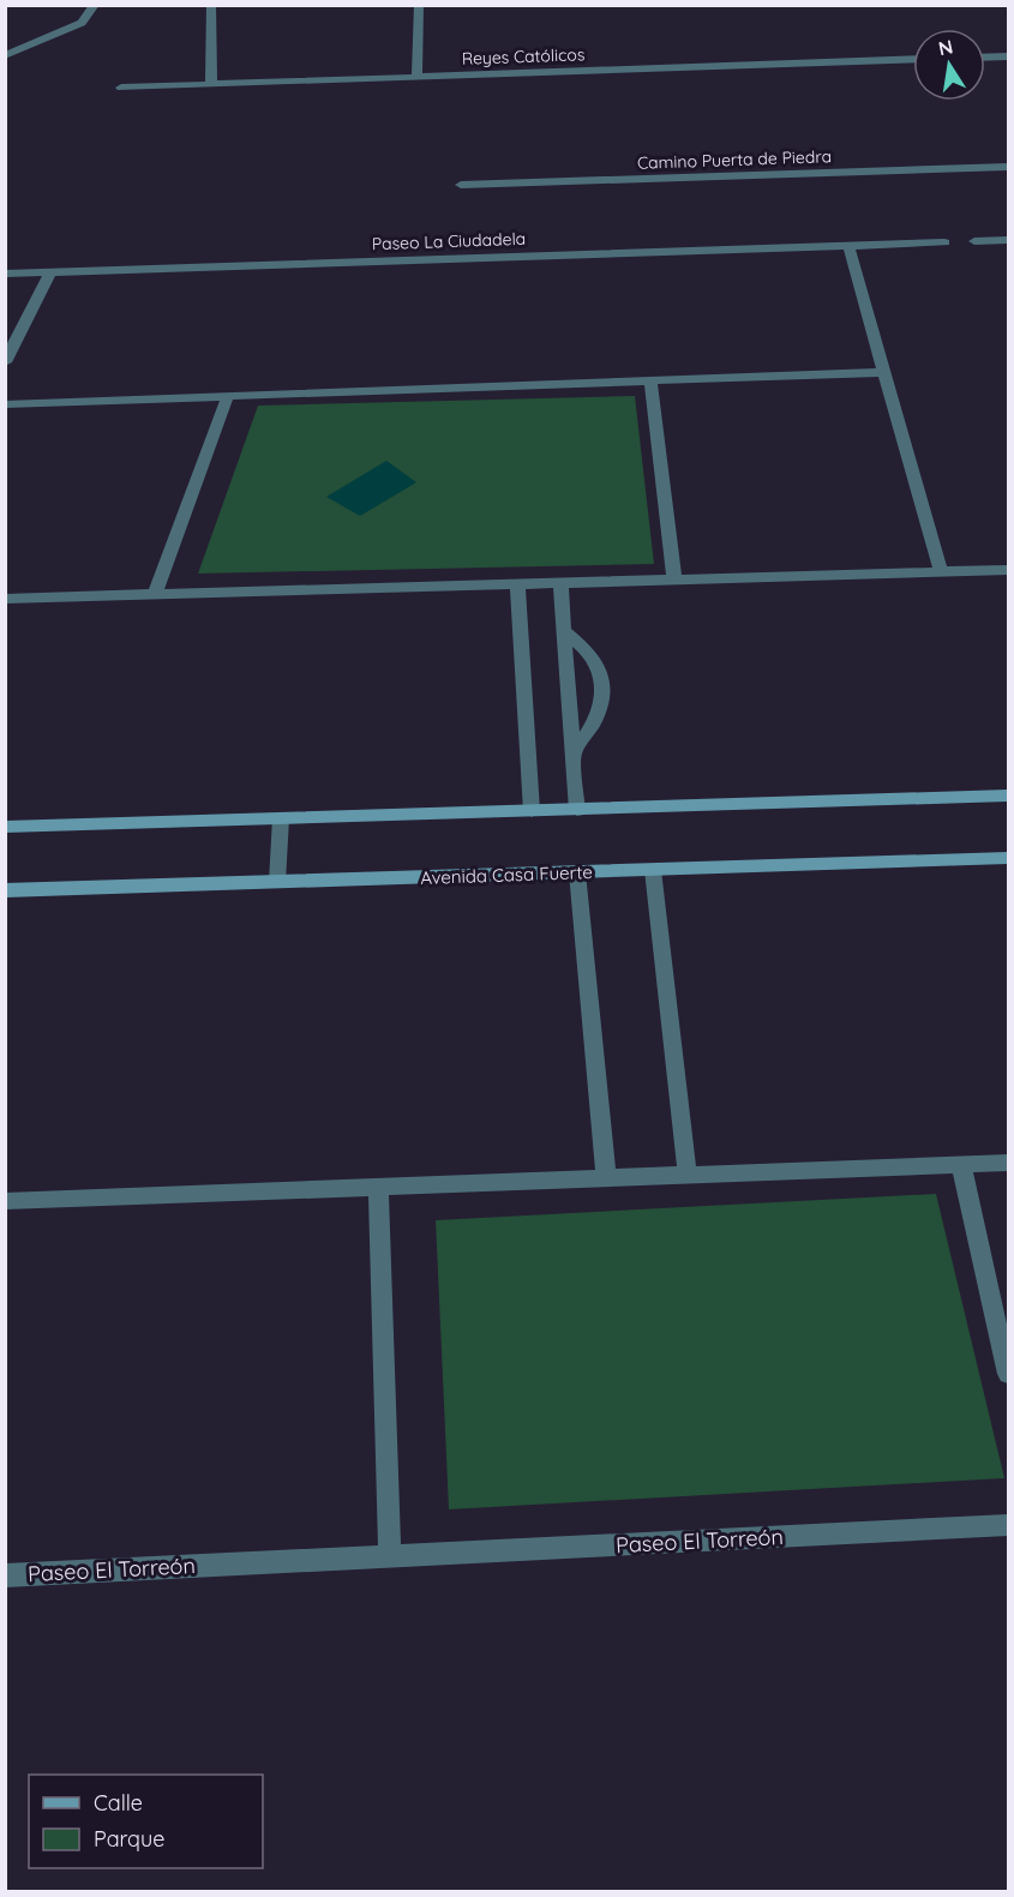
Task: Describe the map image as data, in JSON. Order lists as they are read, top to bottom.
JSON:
{
  "streets": {
    "street": [
      "Reyes Católicos",
      "Camino Puerta de Piedra",
      "Paseo La Ciudadela",
      "Avenida Casa Fuerte",
      "Paseo El Torreón"
    ]
  },
  "legend": ["Calle", "Parque"],
  "north": "top"
}
